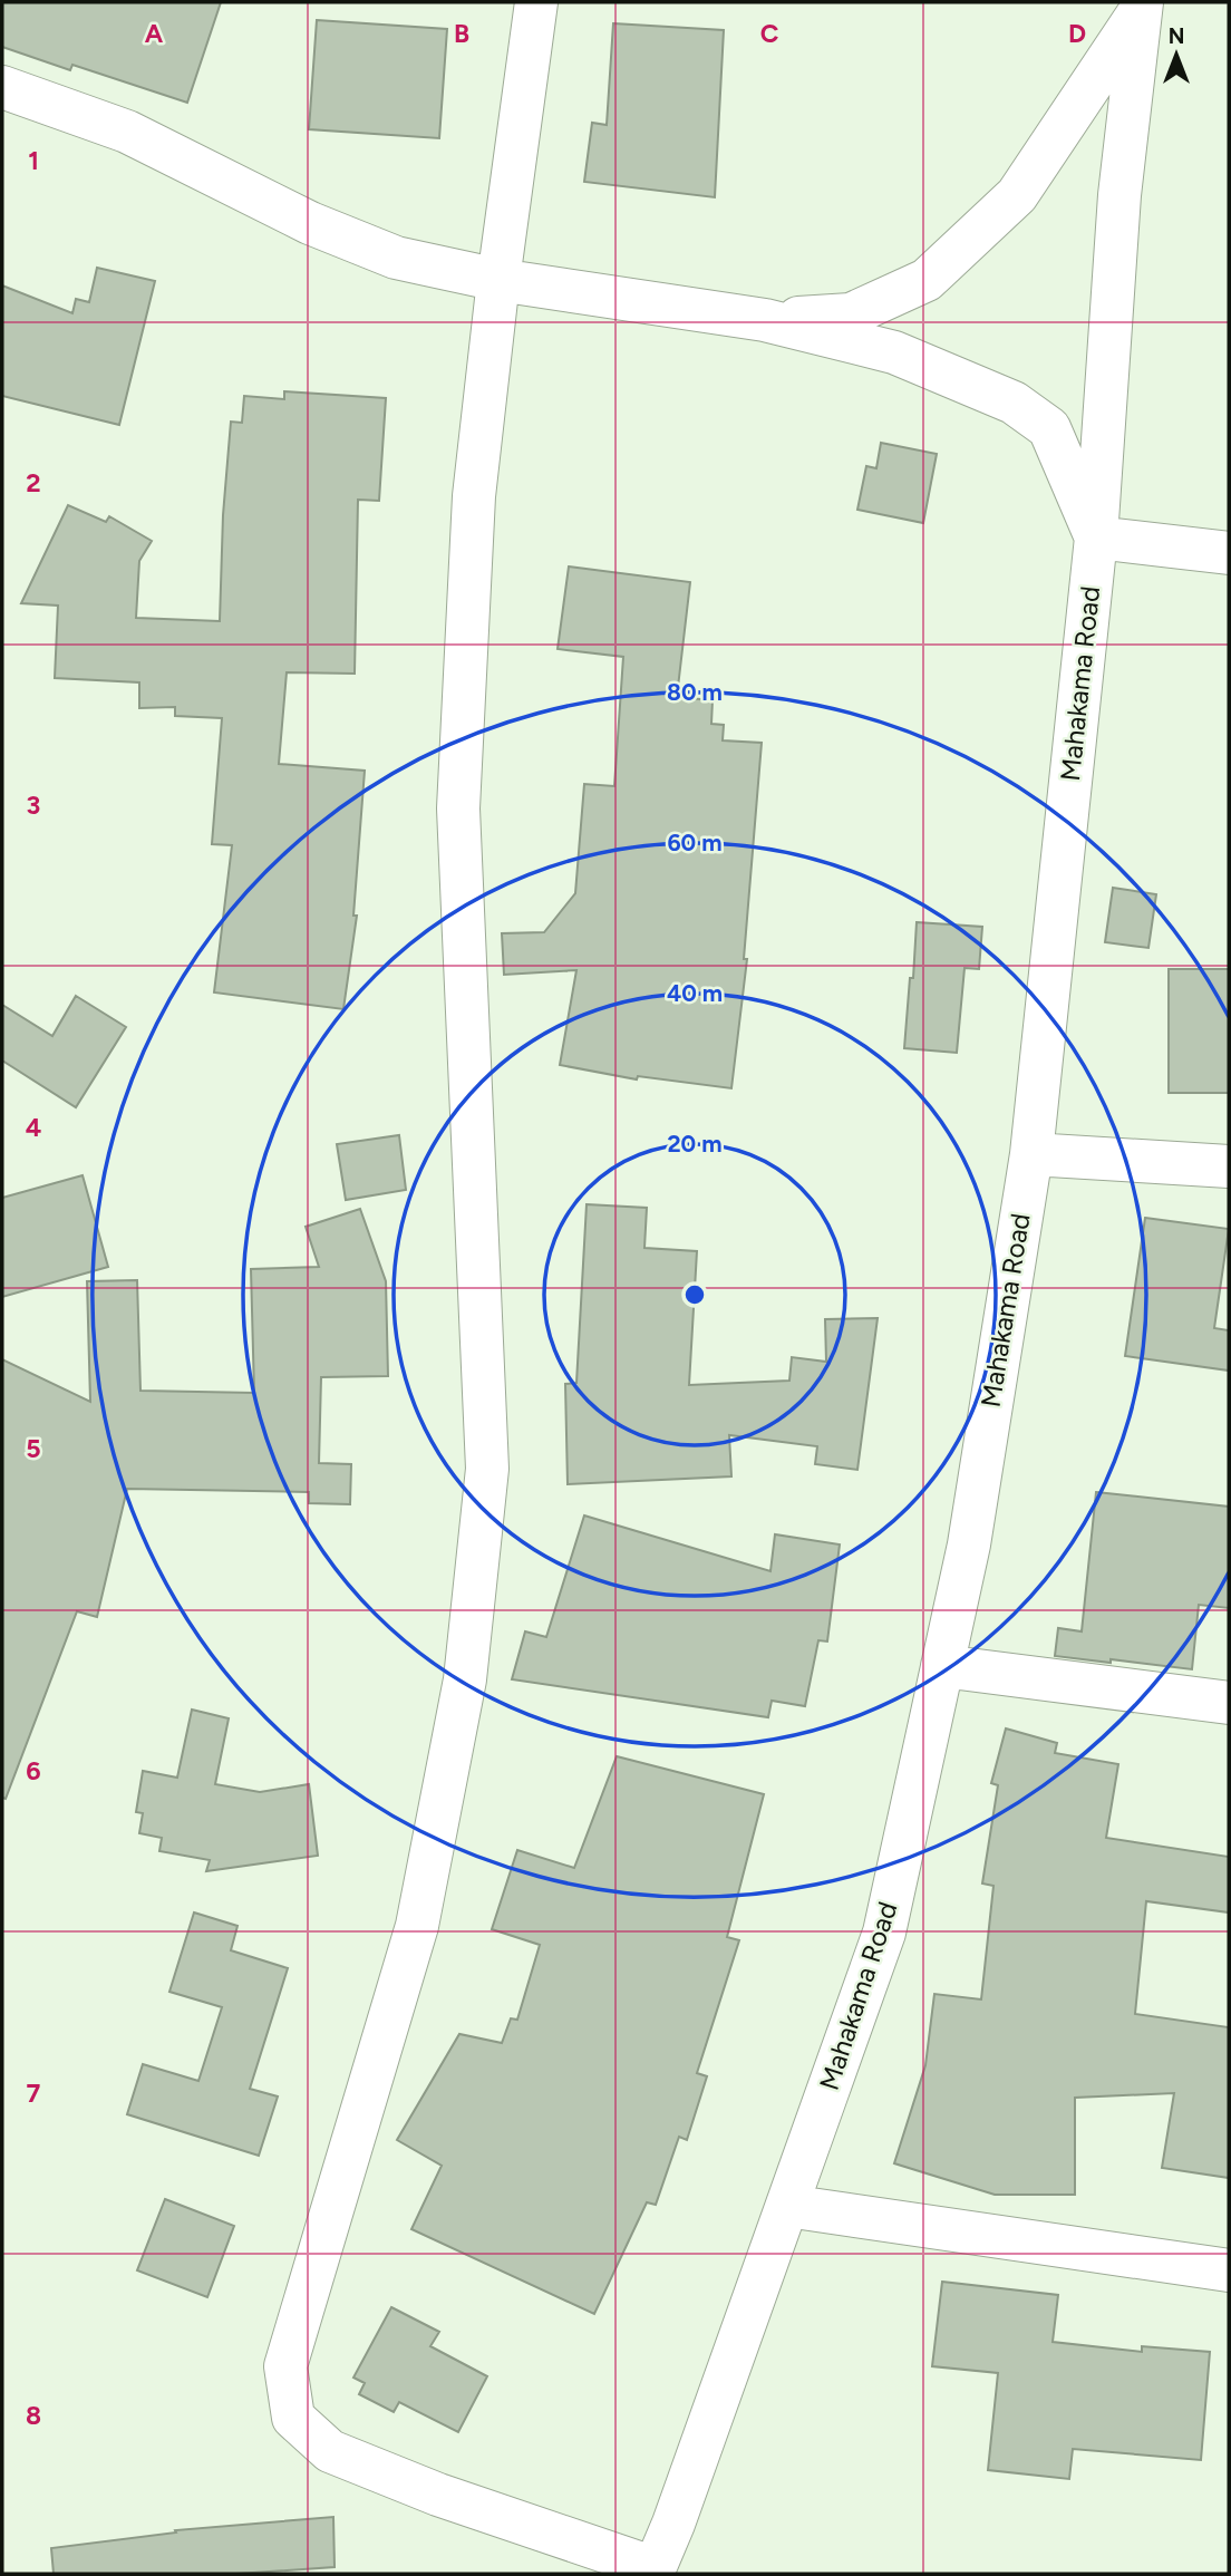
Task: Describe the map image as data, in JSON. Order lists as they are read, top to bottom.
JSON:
{
  "streets": {
    "street": ["Mahakama Road"]
  },
  "north": "top",
  "grid": {
    "columns": [
      "A",
      "B",
      "C",
      "D"
    ],
    "rows": [
      "1",
      "2",
      "3",
      "4",
      "5",
      "6",
      "7",
      "8"
    ]
  },
  "rings": [
    "80 m",
    "60 m",
    "40 m",
    "20 m"
  ]
}
